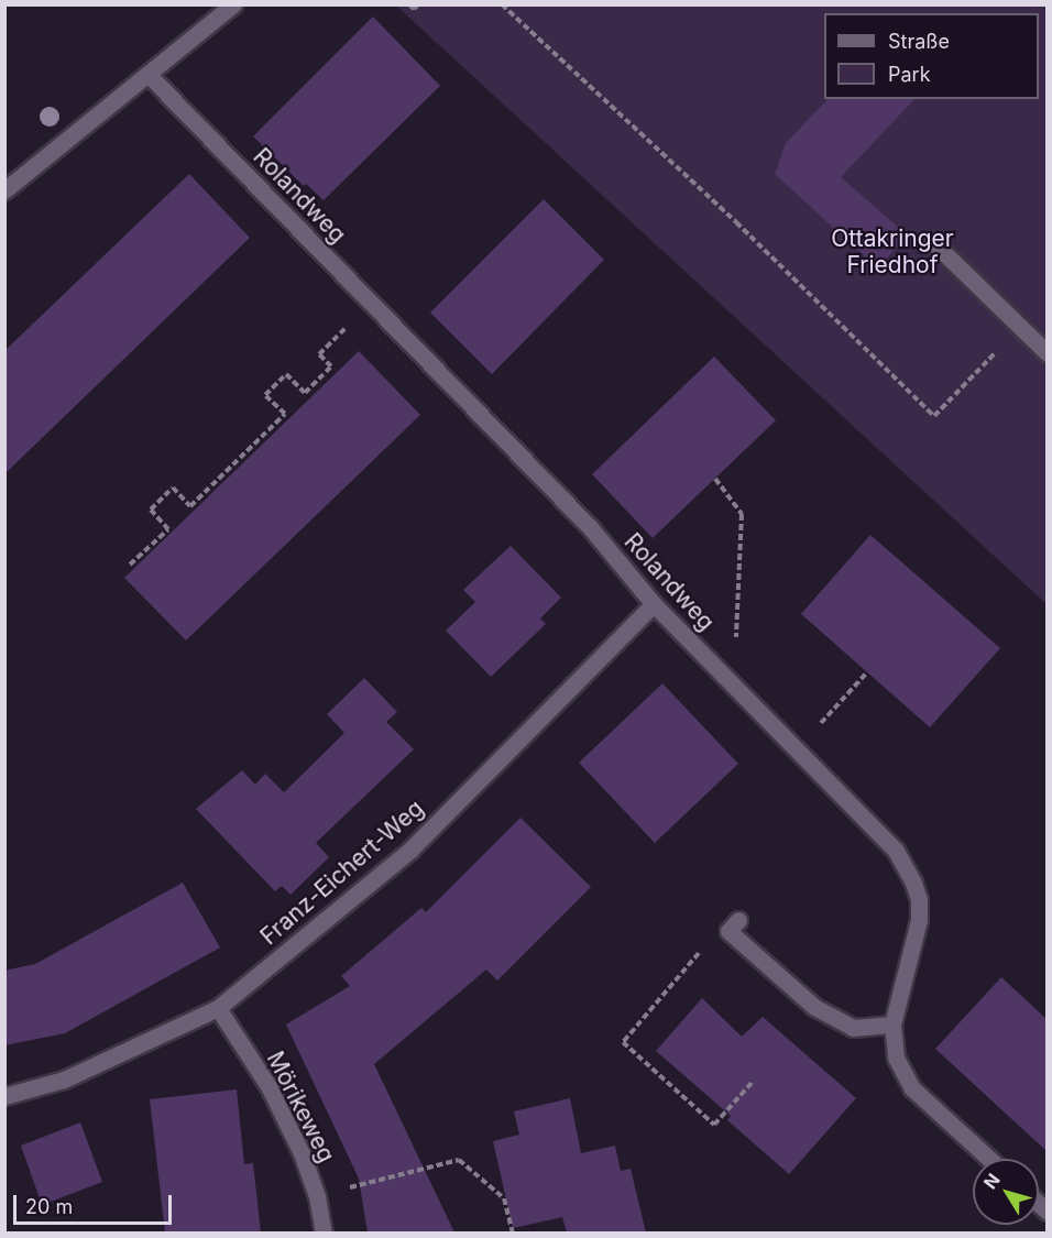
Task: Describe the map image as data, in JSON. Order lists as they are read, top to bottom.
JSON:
{
  "streets": {
    "street": ["Rolandweg", "Franz-Eichert-Weg", "Mörikeweg"]
  },
  "crossings": [
    ["Rolandweg", "Franz-Eichert-Weg"],
    ["Franz-Eichert-Weg", "Mörikeweg"]
  ],
  "parks": ["Ottakringer Friedhof"],
  "legend": ["Straße", "Park"],
  "scale_bar": "20 m",
  "north": "top left"
}
